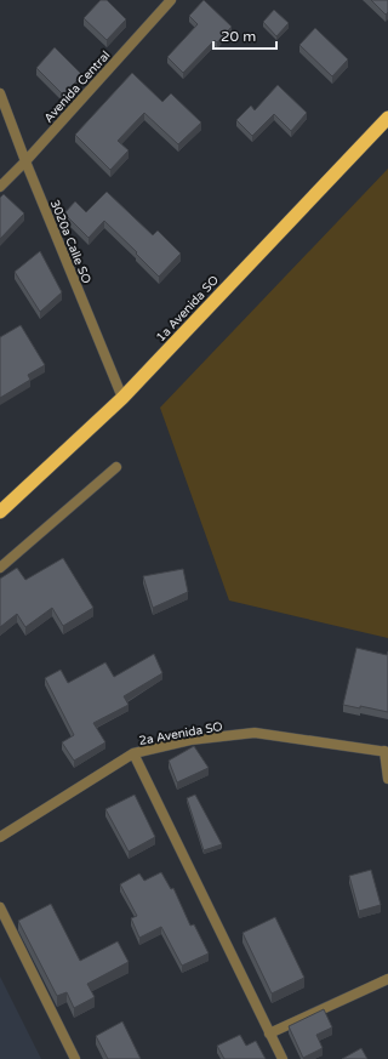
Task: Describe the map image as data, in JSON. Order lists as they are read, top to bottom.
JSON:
{
  "streets": {
    "highway": ["1a Avenida SO"],
    "street": ["Avenida Central", "3020a Calle SO", "2a Avenida SO"]
  },
  "crossings": [
    ["Avenida Central", "3020a Calle SO"],
    ["3020a Calle SO", "1a Avenida SO"]
  ],
  "scale_bar": "20 m"
}
